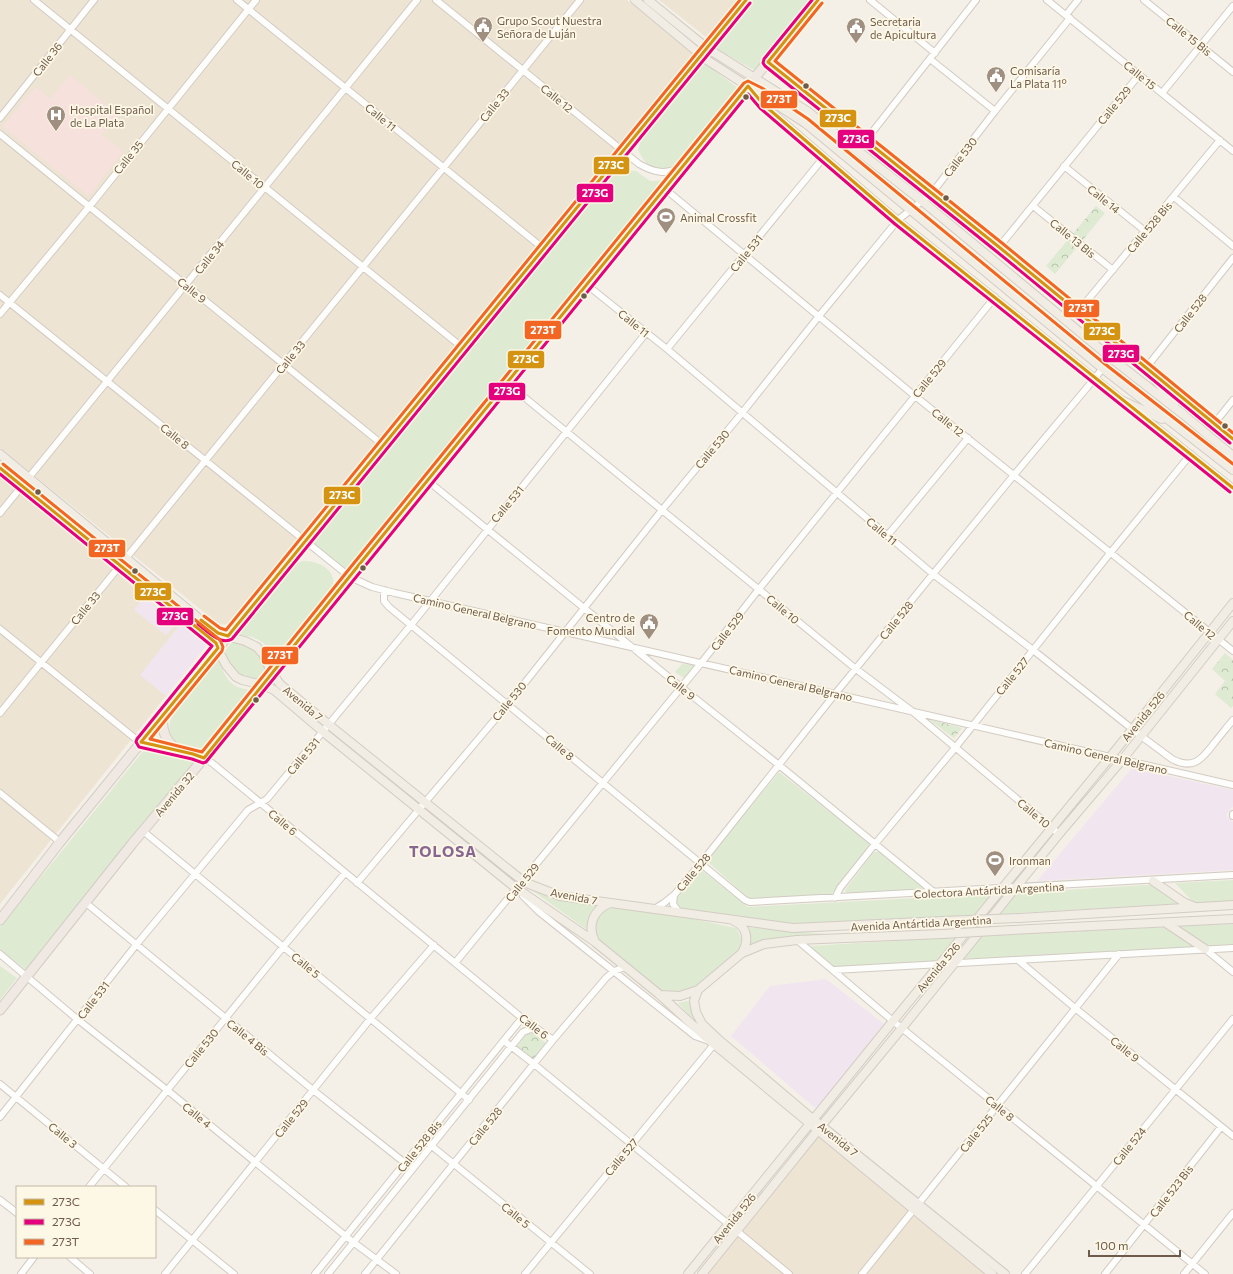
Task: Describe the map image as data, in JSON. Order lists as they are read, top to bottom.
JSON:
{
  "streets": {
    "highway": ["Avenida 32"],
    "main road": ["Avenida 7", "Avenida 526", "Avenida Antártida Argentina"],
    "street": [
      "Calle 15 Bis",
      "Calle 36",
      "Calle 15",
      "Calle 12",
      "Calle 33",
      "Calle 529",
      "Calle 11",
      "Calle 35",
      "Calle 530",
      "Calle 10",
      "Calle 14",
      "Calle 528 Bis",
      "Calle 13 Bis",
      "Calle 531",
      "Calle 34",
      "Calle 9",
      "Calle 528",
      "Calle 8",
      "Camino General Belgrano",
      "Calle 527",
      "Calle 6",
      "Colectora Antártida Argentina",
      "Calle 5",
      "Calle 4 Bis",
      "Calle 4",
      "Calle 525",
      "Calle 3",
      "Calle 524",
      "Calle 523 Bis"
    ]
  },
  "crossings": [
    ["Calle 36", "Calle 10"],
    ["Calle 15", "Calle 529"],
    ["Calle 15", "Calle 530"],
    ["Calle 15", "Calle 528 Bis"],
    ["Calle 12", "Calle 33"],
    ["Calle 12", "Calle 529"],
    ["Calle 12", "Calle 530"],
    ["Calle 12", "Calle 531"],
    ["Calle 12", "Calle 528"],
    ["Calle 12", "Calle 527"],
    ["Calle 12", "Avenida 526"],
    ["Calle 12", "Avenida 32"],
    ["Calle 33", "Calle 11"],
    ["Calle 33", "Calle 10"],
    ["Calle 33", "Calle 9"],
    ["Calle 33", "Calle 8"],
    ["Calle 33", "Avenida 7"],
    ["Calle 33", "Calle 6"],
    ["Calle 529", "Calle 11"],
    ["Calle 529", "Calle 10"],
    ["Calle 529", "Calle 14"],
    ["Calle 529", "Calle 13 Bis"],
    ["Calle 529", "Calle 9"],
    ["Calle 529", "Calle 8"],
    ["Calle 529", "Camino General Belgrano"],
    ["Calle 529", "Avenida 7"],
    ["Calle 529", "Calle 6"],
    ["Calle 529", "Calle 5"],
    ["Calle 529", "Calle 4 Bis"],
    ["Calle 529", "Calle 4"],
    ["Calle 11", "Calle 35"],
    ["Calle 11", "Calle 530"],
    ["Calle 11", "Calle 531"],
    ["Calle 11", "Calle 34"],
    ["Calle 11", "Calle 528"],
    ["Calle 11", "Calle 527"],
    ["Calle 11", "Avenida 526"],
    ["Calle 11", "Avenida 32"],
    ["Calle 35", "Calle 10"],
    ["Calle 35", "Calle 9"],
    ["Calle 35", "Calle 8"],
    ["Calle 530", "Calle 10"],
    ["Calle 530", "Calle 9"],
    ["Calle 530", "Calle 8"],
    ["Calle 530", "Camino General Belgrano"],
    ["Calle 530", "Avenida 7"],
    ["Calle 530", "Calle 6"],
    ["Calle 530", "Calle 5"],
    ["Calle 530", "Calle 4 Bis"],
    ["Calle 530", "Calle 4"],
    ["Calle 530", "Calle 3"],
    ["Calle 10", "Calle 531"],
    ["Calle 10", "Calle 34"],
    ["Calle 10", "Calle 528"],
    ["Calle 10", "Camino General Belgrano"],
    ["Calle 10", "Calle 527"],
    ["Calle 10", "Avenida 526"],
    ["Calle 10", "Avenida 32"],
    ["Calle 14", "Calle 528 Bis"],
    ["Calle 528 Bis", "Calle 13 Bis"],
    ["Calle 528 Bis", "Calle 6"],
    ["Calle 528 Bis", "Calle 5"],
    ["Calle 528 Bis", "Calle 4 Bis"],
    ["Calle 528 Bis", "Calle 4"],
    ["Calle 531", "Calle 9"],
    ["Calle 531", "Calle 8"],
    ["Calle 531", "Camino General Belgrano"],
    ["Calle 531", "Avenida 7"],
    ["Calle 531", "Calle 6"],
    ["Calle 531", "Calle 5"],
    ["Calle 531", "Calle 4 Bis"],
    ["Calle 531", "Calle 4"],
    ["Calle 531", "Calle 3"],
    ["Calle 34", "Calle 9"],
    ["Calle 34", "Calle 8"],
    ["Calle 34", "Avenida 7"],
    ["Calle 9", "Calle 528"],
    ["Calle 9", "Camino General Belgrano"],
    ["Calle 9", "Calle 527"],
    ["Calle 9", "Avenida 32"],
    ["Calle 9", "Colectora Antártida Argentina"],
    ["Calle 9", "Calle 525"],
    ["Calle 9", "Calle 524"],
    ["Calle 9", "Calle 523 Bis"],
    ["Calle 528", "Calle 8"],
    ["Calle 528", "Camino General Belgrano"],
    ["Calle 528", "Avenida 7"],
    ["Calle 528", "Calle 6"],
    ["Calle 528", "Avenida Antártida Argentina"],
    ["Calle 528", "Calle 5"],
    ["Calle 528", "Calle 4"],
    ["Calle 8", "Camino General Belgrano"],
    ["Calle 8", "Avenida 526"],
    ["Calle 8", "Avenida 32"],
    ["Calle 8", "Colectora Antártida Argentina"],
    ["Calle 8", "Avenida Antártida Argentina"],
    ["Calle 8", "Calle 525"],
    ["Calle 8", "Calle 524"],
    ["Calle 8", "Calle 523 Bis"],
    ["Camino General Belgrano", "Calle 527"],
    ["Camino General Belgrano", "Avenida 526"],
    ["Camino General Belgrano", "Avenida 32"],
    ["Calle 527", "Avenida 7"],
    ["Calle 527", "Colectora Antártida Argentina"],
    ["Calle 527", "Calle 5"],
    ["Avenida 7", "Avenida 526"],
    ["Avenida 7", "Avenida 32"],
    ["Avenida 7", "Avenida Antártida Argentina"],
    ["Avenida 7", "Calle 525"],
    ["Avenida 526", "Colectora Antártida Argentina"],
    ["Avenida 32", "Calle 6"],
    ["Avenida 32", "Calle 5"],
    ["Avenida 32", "Calle 4 Bis"],
    ["Avenida 32", "Calle 4"]
  ],
  "districts": ["TOLOSA"],
  "places": {
    "public building": [
      "Grupo Scout Nuestra Señora de Luján",
      "Secretaria de Apicultura",
      "Comisaría La Plata 11°",
      "Centro de Fomento Mundial"
    ],
    "hospital": ["Hospital Español de La Plata"],
    "sports": ["Animal Crossfit", "Ironman"]
  },
  "lines": ["transit line 273C", "transit line 273G", "transit line 273T"],
  "legend": ["273C", "273G", "273T"],
  "scale_bar": "100 m"
}
